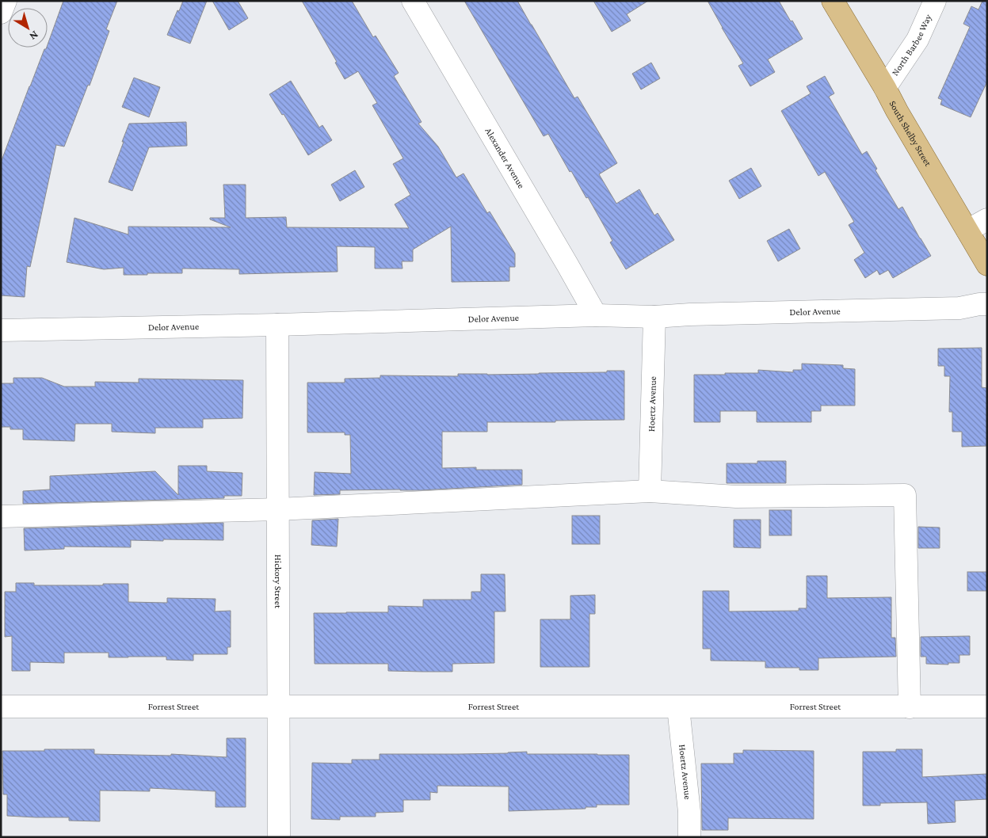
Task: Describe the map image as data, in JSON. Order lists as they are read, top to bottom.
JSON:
{
  "streets": {
    "main road": ["South Shelby Street"],
    "street": [
      "North Barbee Way",
      "Alexander Avenue",
      "Delor Avenue",
      "Hoertz Avenue",
      "Hickory Street",
      "Forrest Street"
    ]
  },
  "crossings": [
    ["North Barbee Way", "South Shelby Street"],
    ["Alexander Avenue", "Delor Avenue"],
    ["Delor Avenue", "Hoertz Avenue"],
    ["Delor Avenue", "Hickory Street"],
    ["Hoertz Avenue", "Forrest Street"],
    ["Hickory Street", "Forrest Street"]
  ],
  "north": "bottom right"
}
